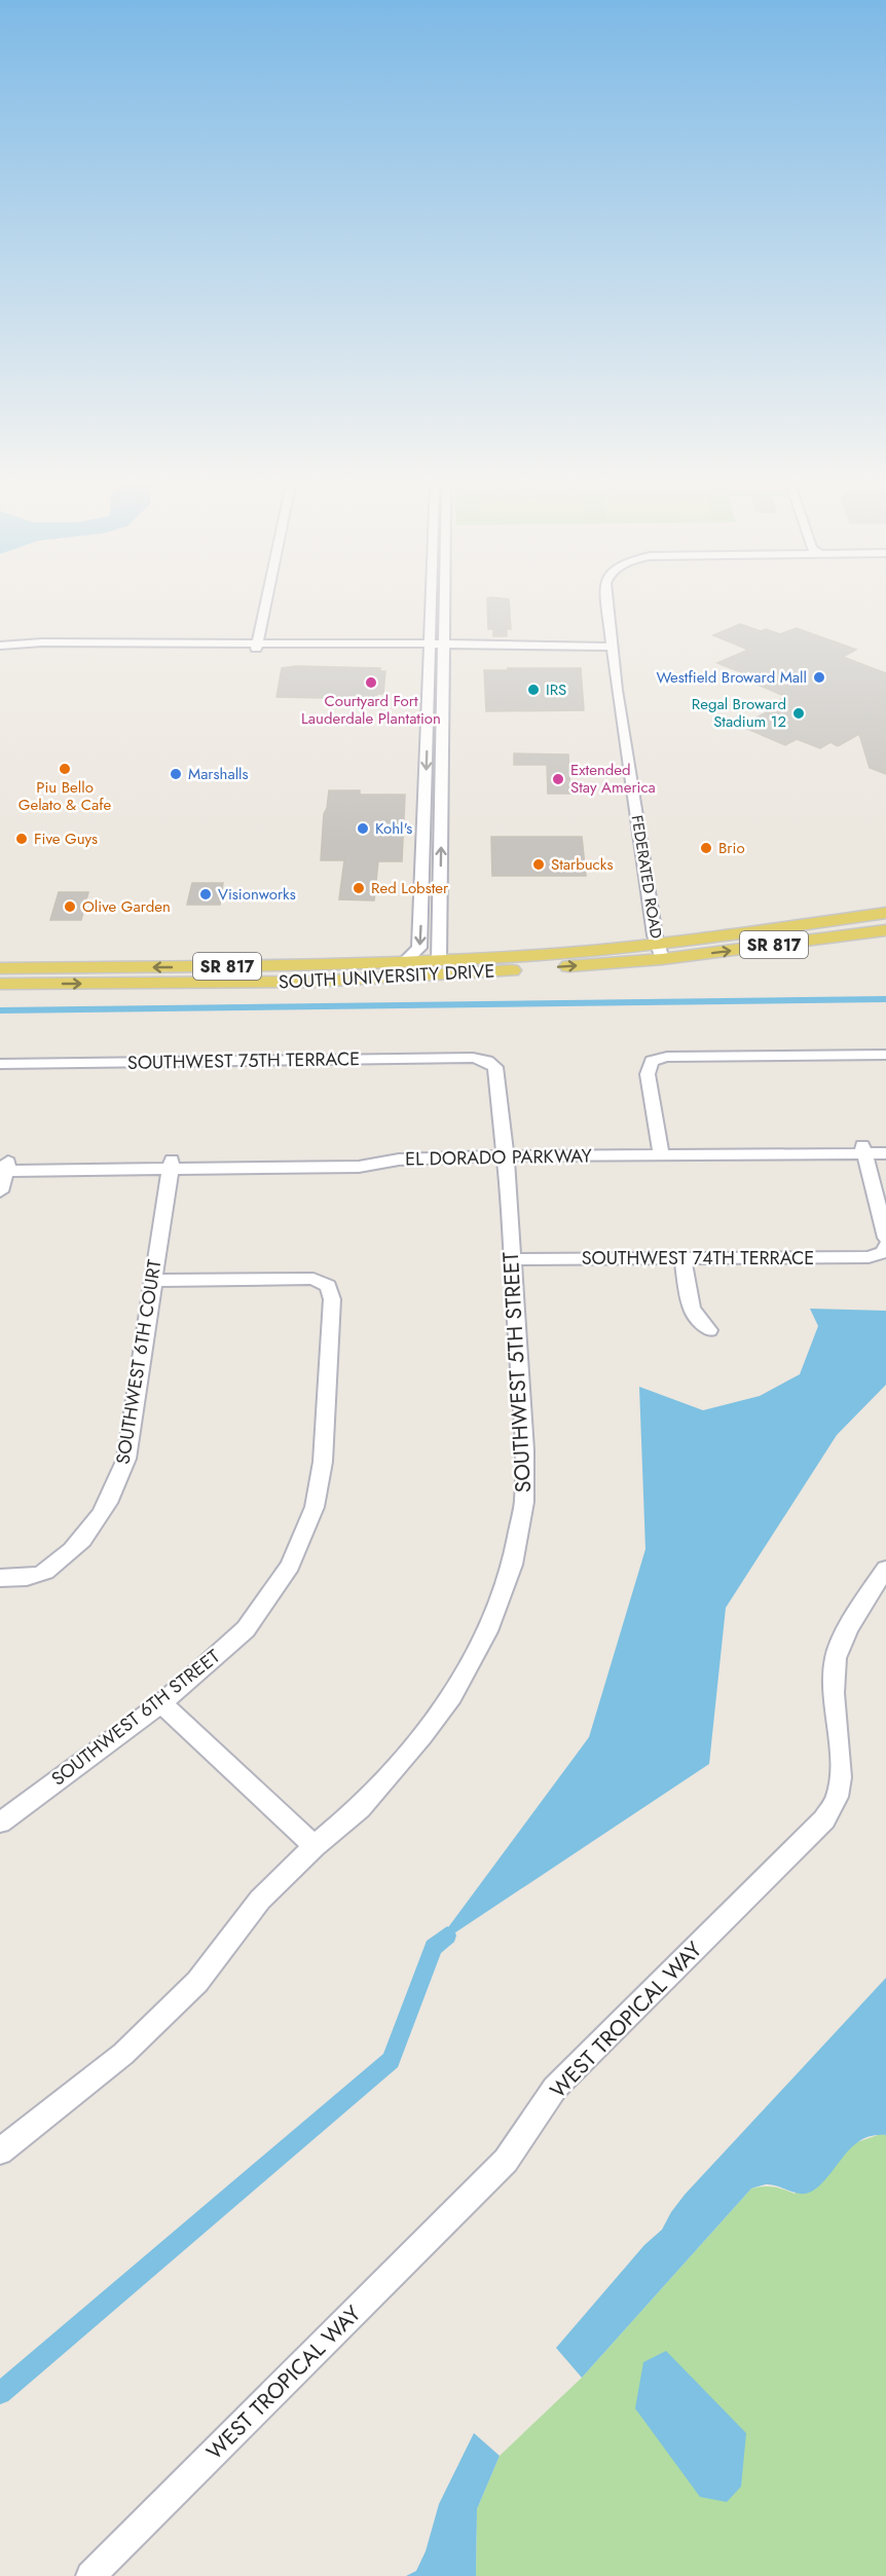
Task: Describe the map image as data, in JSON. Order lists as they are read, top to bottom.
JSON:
{
  "streets": {
    "main road": ["SR 817", "SOUTH UNIVERSITY DRIVE"],
    "street": [
      "FEDERATED ROAD",
      "SOUTHWEST 75TH TERRACE",
      "EL DORADO PARKWAY",
      "SOUTHWEST 74TH TERRACE",
      "SOUTHWEST 6TH COURT",
      "SOUTHWEST 5TH STREET",
      "SOUTHWEST 6TH STREET",
      "WEST TROPICAL WAY"
    ]
  },
  "crossings": [
    ["FEDERATED ROAD", "SR 817"],
    ["FEDERATED ROAD", "SOUTH UNIVERSITY DRIVE"],
    ["SR 817", "SOUTH UNIVERSITY DRIVE"],
    ["SOUTHWEST 75TH TERRACE", "SOUTHWEST 5TH STREET"],
    ["EL DORADO PARKWAY", "SOUTHWEST 6TH COURT"],
    ["EL DORADO PARKWAY", "SOUTHWEST 5TH STREET"],
    ["SOUTHWEST 74TH TERRACE", "SOUTHWEST 5TH STREET"],
    ["SOUTHWEST 6TH COURT", "SOUTHWEST 6TH STREET"]
  ],
  "places": [
    "Westfield Broward Mall",
    "Courtyard Fort Lauderdale Plantation",
    "IRS",
    "Regal Broward Stadium 12",
    "Piu Bello Gelato & Cafe",
    "Marshalls",
    "Extended Stay America",
    "Kohl's",
    "Five Guys",
    "Brio",
    "Starbucks",
    "Red Lobster",
    "Visionworks",
    "Olive Garden"
  ]
}
